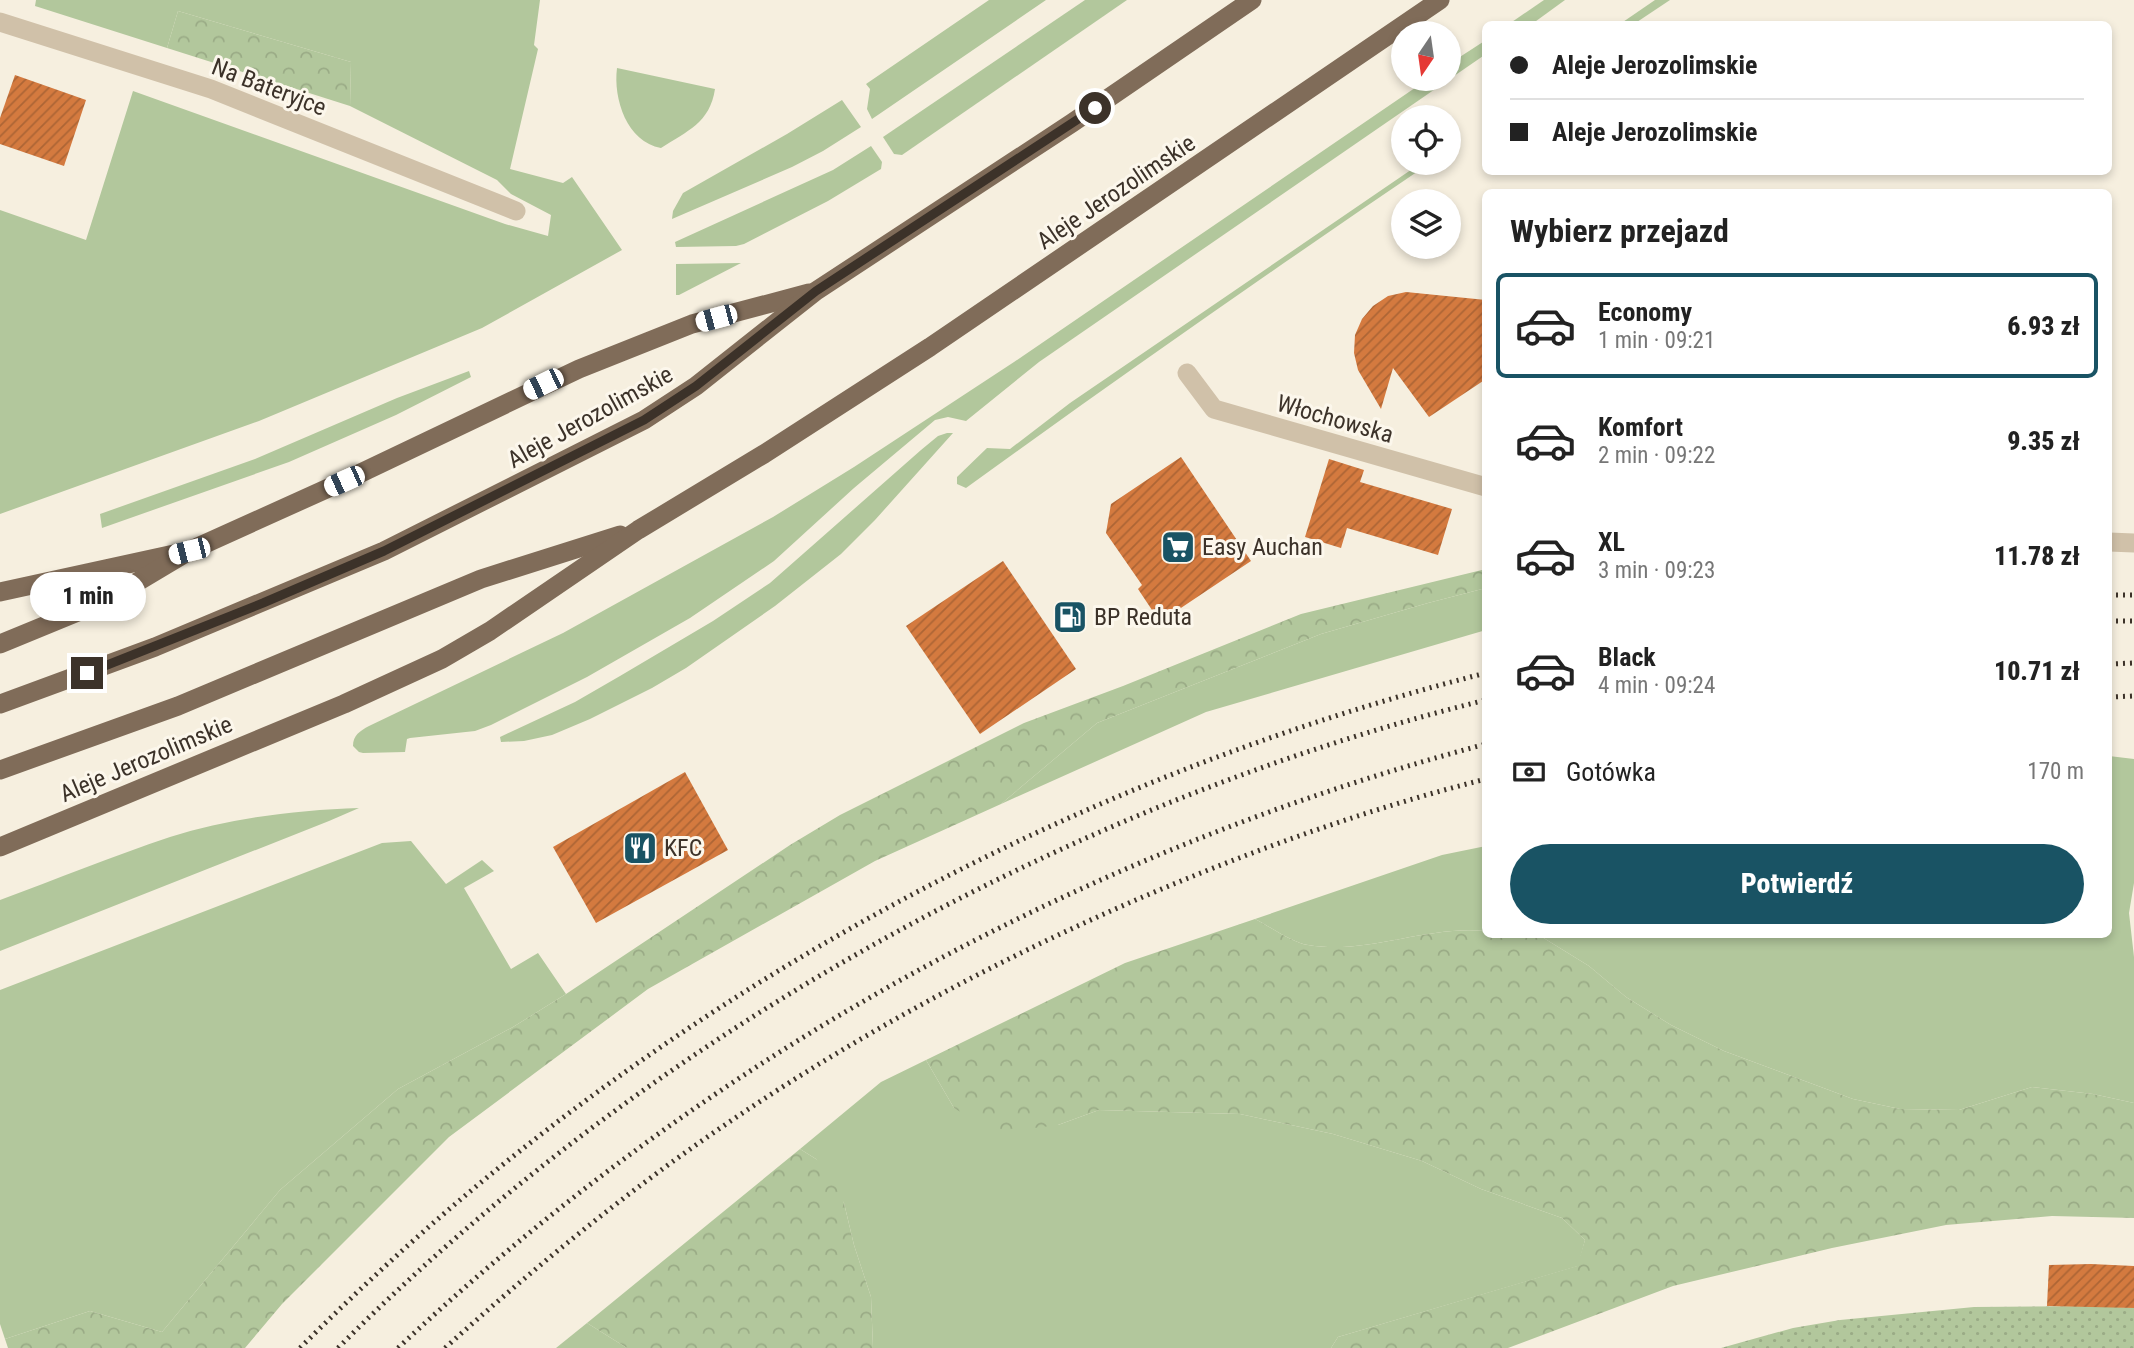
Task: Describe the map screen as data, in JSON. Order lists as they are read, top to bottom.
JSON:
{
  "streets": {
    "main road": ["Aleje Jerozolimskie"],
    "street": ["Na Bateryjce", "Włochowska"]
  },
  "places": {
    "supermarket": ["Easy Auchan"],
    "fuel station": ["BP Reduta"],
    "restaurant": ["KFC"]
  },
  "north": "bottom",
  "page": {
    "banner": ["Aleje Jerozolimskie", "Aleje Jerozolimskie"],
    "heading": "Wybierz przejazd",
    "list": [
      {
        "name": "Economy",
        "note": "1 min · 09:21",
        "value": "6.93 zł"
      },
      {
        "name": "Komfort",
        "note": "2 min · 09:22",
        "value": "9.35 zł"
      },
      {
        "name": "XL",
        "note": "3 min · 09:23",
        "value": "11.78 zł"
      },
      {
        "name": "Black",
        "note": "4 min · 09:24",
        "value": "10.71 zł"
      }
    ],
    "bubble": "1 min",
    "pay": ["Gotówka", "170 m"],
    "buttons": "Potwierdź"
  }
}
